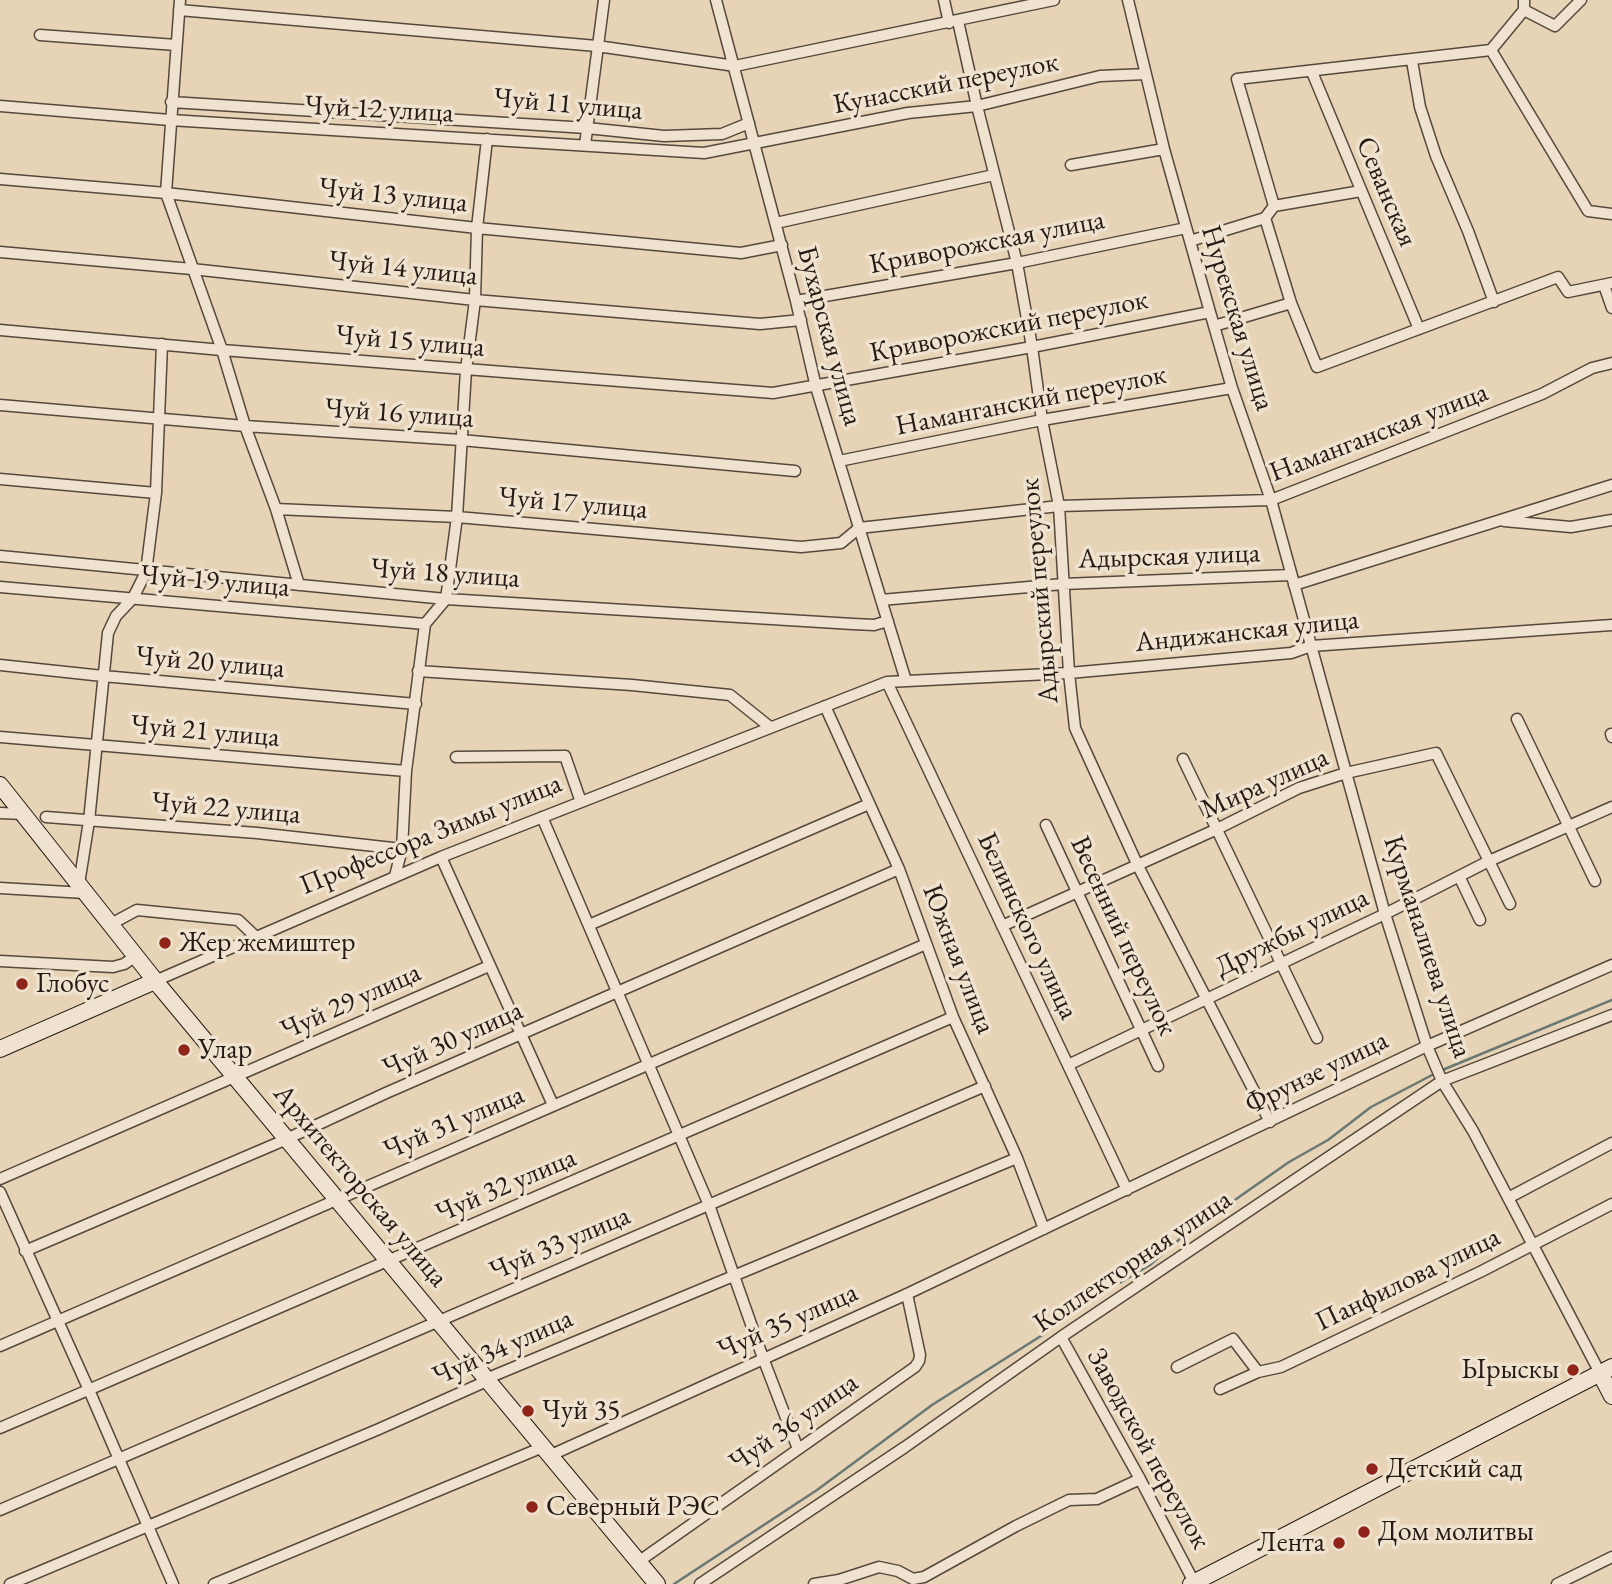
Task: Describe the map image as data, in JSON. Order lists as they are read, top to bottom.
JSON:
{
  "streets": {
    "street": [
      "Кунасский переулок",
      "Чуй 11 улица",
      "Чуй 12 улица",
      "Севанская",
      "Чуй 13 улица",
      "Криворожская улица",
      "Чуй 14 улица",
      "Нурекская улица",
      "Криворожский переулок",
      "Бухарская улица",
      "Чуй 15 улица",
      "Наманганский переулок",
      "Чуй 16 улица",
      "Наманганская улица",
      "Чуй 17 улица",
      "Адырская улица",
      "Чуй 18 улица",
      "Чуй 19 улица",
      "Адырский переулок",
      "Андижанская улица",
      "Чуй 20 улица",
      "Чуй 21 улица",
      "Мира улица",
      "Чуй 22 улица",
      "Профессора Зимы улица",
      "Белинского улица",
      "Дружбы улица",
      "Весенний переулок",
      "Курманалиева улица",
      "Южная улица",
      "Чуй 29 улица",
      "Чуй 30 улица",
      "Фрунзе улица",
      "Чуй 31 улица",
      "Архитекторская улица",
      "Чуй 32 улица",
      "Чуй 33 улица",
      "Коллекторная улица",
      "Панфилова улица",
      "Чуй 35 улица",
      "Чуй 34 улица",
      "Чуй 36 улица",
      "Заводской переулок"
    ]
  },
  "crossings": [
    ["Кунасский переулок", "Чуй 12 улица"],
    ["Кунасский переулок", "Нурекская улица"],
    ["Кунасский переулок", "Бухарская улица"],
    ["Кунасский переулок", "Адырский переулок"],
    ["Чуй 11 улица", "Бухарская улица"],
    ["Чуй 12 улица", "Бухарская улица"],
    ["Чуй 13 улица", "Бухарская улица"],
    ["Криворожская улица", "Нурекская улица"],
    ["Криворожская улица", "Бухарская улица"],
    ["Криворожская улица", "Адырский переулок"],
    ["Чуй 14 улица", "Бухарская улица"],
    ["Нурекская улица", "Криворожский переулок"],
    ["Нурекская улица", "Наманганский переулок"],
    ["Нурекская улица", "Наманганская улица"],
    ["Нурекская улица", "Адырская улица"],
    ["Нурекская улица", "Андижанская улица"],
    ["Нурекская улица", "Курманалиева улица"],
    ["Криворожский переулок", "Бухарская улица"],
    ["Криворожский переулок", "Чуй 15 улица"],
    ["Криворожский переулок", "Адырский переулок"],
    ["Бухарская улица", "Чуй 15 улица"],
    ["Бухарская улица", "Наманганский переулок"],
    ["Бухарская улица", "Наманганская улица"],
    ["Бухарская улица", "Чуй 17 улица"],
    ["Бухарская улица", "Адырская улица"],
    ["Бухарская улица", "Чуй 18 улица"],
    ["Бухарская улица", "Андижанская улица"],
    ["Наманганский переулок", "Адырский переулок"],
    ["Наманганская улица", "Чуй 17 улица"],
    ["Наманганская улица", "Адырский переулок"],
    ["Адырская улица", "Адырский переулок"],
    ["Адырский переулок", "Андижанская улица"],
    ["Адырский переулок", "Мира улица"],
    ["Адырский переулок", "Дружбы улица"],
    ["Адырский переулок", "Фрунзе улица"],
    ["Андижанская улица", "Профессора Зимы улица"],
    ["Андижанская улица", "Белинского улица"],
    ["Андижанская улица", "Курманалиева улица"],
    ["Мира улица", "Белинского улица"],
    ["Мира улица", "Дружбы улица"],
    ["Мира улица", "Весенний переулок"],
    ["Мира улица", "Курманалиева улица"],
    ["Профессора Зимы улица", "Белинского улица"],
    ["Профессора Зимы улица", "Южная улица"],
    ["Профессора Зимы улица", "Архитекторская улица"],
    ["Белинского улица", "Дружбы улица"],
    ["Белинского улица", "Фрунзе улица"],
    ["Дружбы улица", "Весенний переулок"],
    ["Дружбы улица", "Курманалиева улица"],
    ["Курманалиева улица", "Фрунзе улица"],
    ["Курманалиева улица", "Коллекторная улица"],
    ["Курманалиева улица", "Панфилова улица"],
    ["Южная улица", "Чуй 30 улица"],
    ["Южная улица", "Фрунзе улица"],
    ["Южная улица", "Чуй 31 улица"],
    ["Южная улица", "Чуй 32 улица"],
    ["Южная улица", "Чуй 33 улица"],
    ["Южная улица", "Чуй 35 улица"],
    ["Южная улица", "Чуй 34 улица"],
    ["Чуй 29 улица", "Архитекторская улица"],
    ["Чуй 30 улица", "Архитекторская улица"],
    ["Фрунзе улица", "Чуй 35 улица"],
    ["Чуй 31 улица", "Архитекторская улица"],
    ["Архитекторская улица", "Чуй 32 улица"],
    ["Архитекторская улица", "Чуй 33 улица"],
    ["Архитекторская улица", "Чуй 35 улица"],
    ["Архитекторская улица", "Чуй 34 улица"],
    ["Архитекторская улица", "Чуй 36 улица"],
    ["Коллекторная улица", "Заводской переулок"],
    ["Чуй 35 улица", "Чуй 36 улица"]
  ],
  "places": [
    "Жер жемиштер",
    "Глобус",
    "Улар",
    "Ырыскы",
    "Чуй 35",
    "Детский сад",
    "Северный РЭС",
    "Дом молитвы",
    "Лента"
  ]
}
